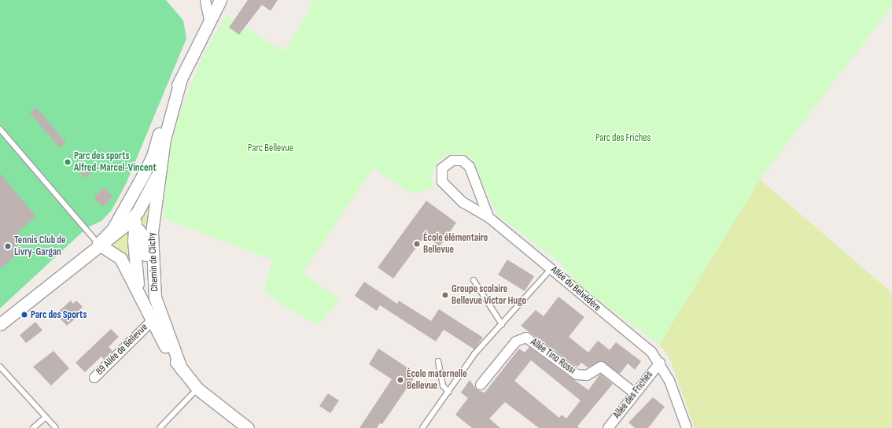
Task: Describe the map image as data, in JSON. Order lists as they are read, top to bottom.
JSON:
{
  "streets": {
    "street": [
      "Chemin de Clichy",
      "Allée du Belvédère",
      "89 Allée de Bellevue",
      "Allée Tino Rossi",
      "Allée des Friches"
    ]
  },
  "crossings": [
    ["Chemin de Clichy", "89 Allée de Bellevue"],
    ["Allée du Belvédère", "Allée des Friches"],
    ["Allée Tino Rossi", "Allée des Friches"]
  ],
  "parks": ["Parc des Friches", "Parc Bellevue"],
  "places": [
    "Parc des sports Alfred-Marcel-Vincent",
    "École élémentaire Bellevue",
    "Tennis Club de Livry-Gargan",
    "Groupe scolaire Bellevue Victor Hugo",
    "Parc des Sports",
    "École maternelle Bellevue"
  ]
}
